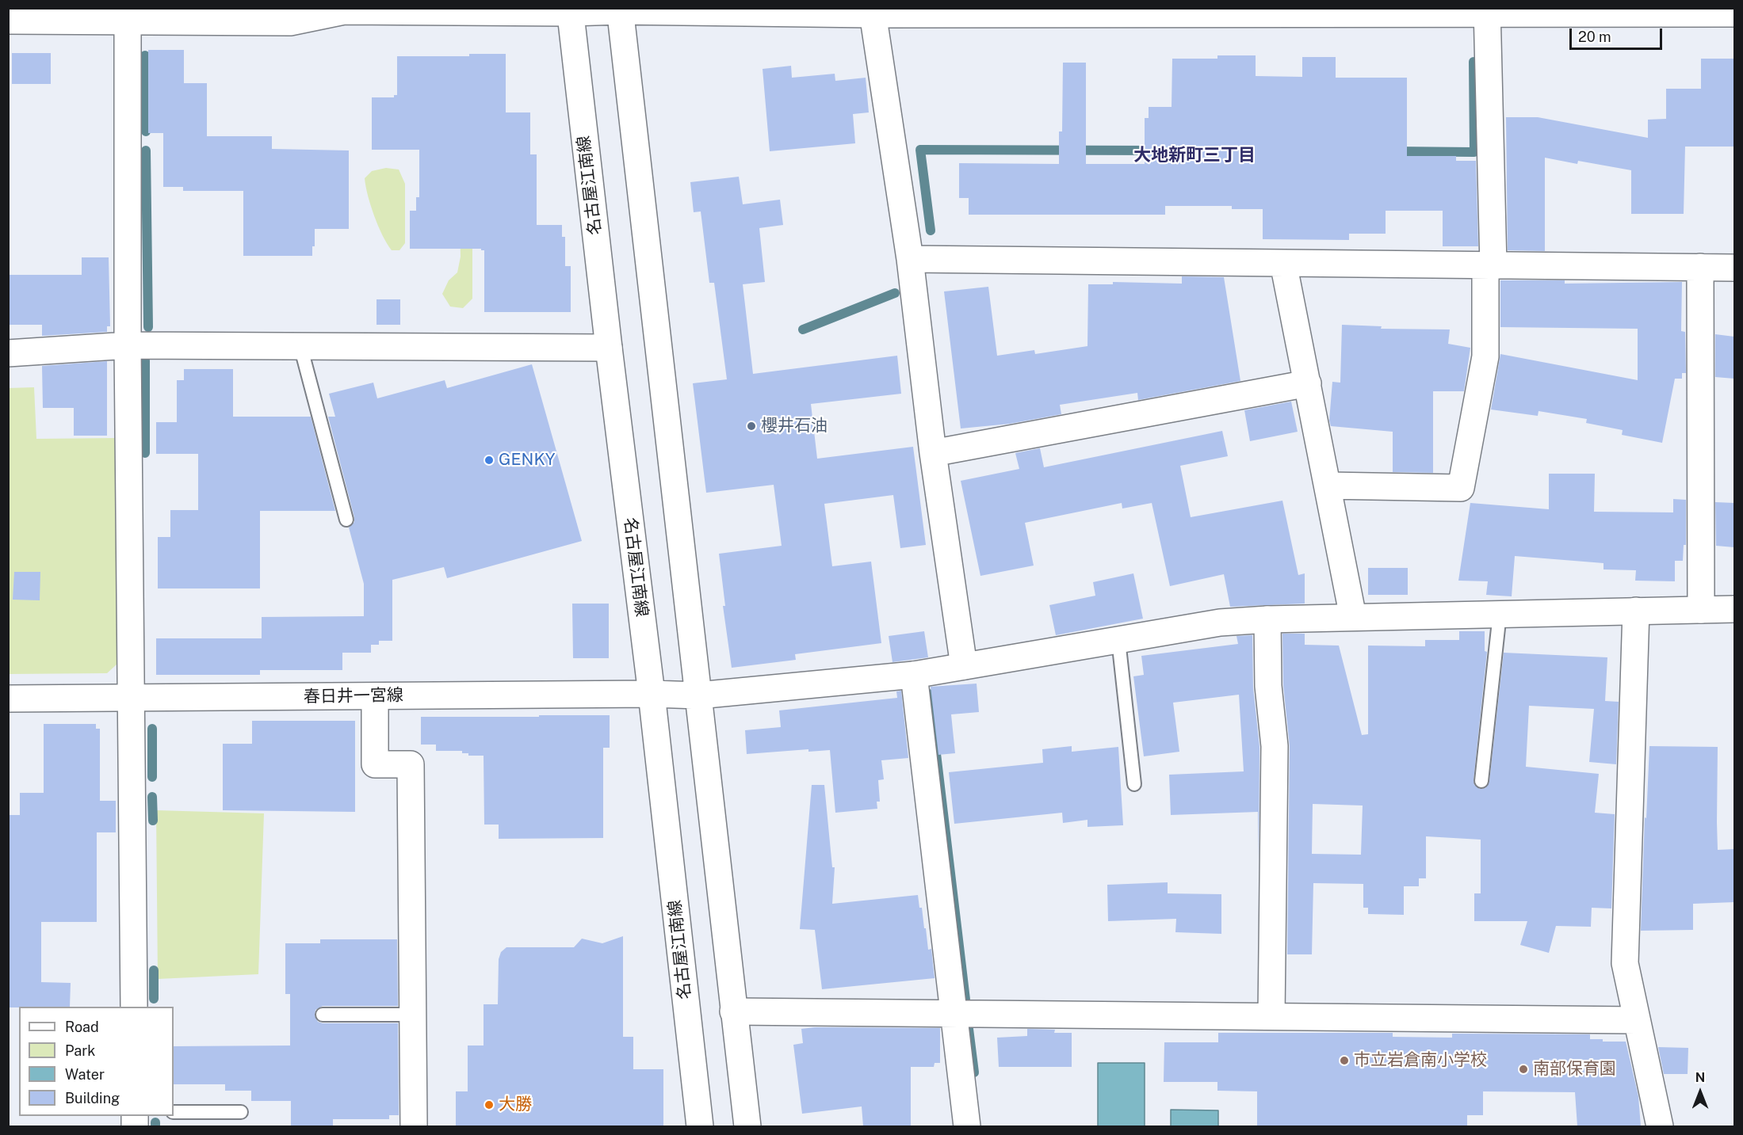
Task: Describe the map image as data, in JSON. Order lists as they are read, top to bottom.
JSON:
{
  "streets": {
    "street": ["名古屋江南線", "春日井一宮線"]
  },
  "crossings": [
    ["名古屋江南線", "春日井一宮線"]
  ],
  "districts": ["大地新町三丁目"],
  "places": [
    "櫻井石油",
    "GENKY",
    "市立岩倉南小学校",
    "南部保育園",
    "大勝"
  ],
  "legend": [
    "Road",
    "Park",
    "Water",
    "Building"
  ],
  "scale_bar": "20 m",
  "north": "top"
}
